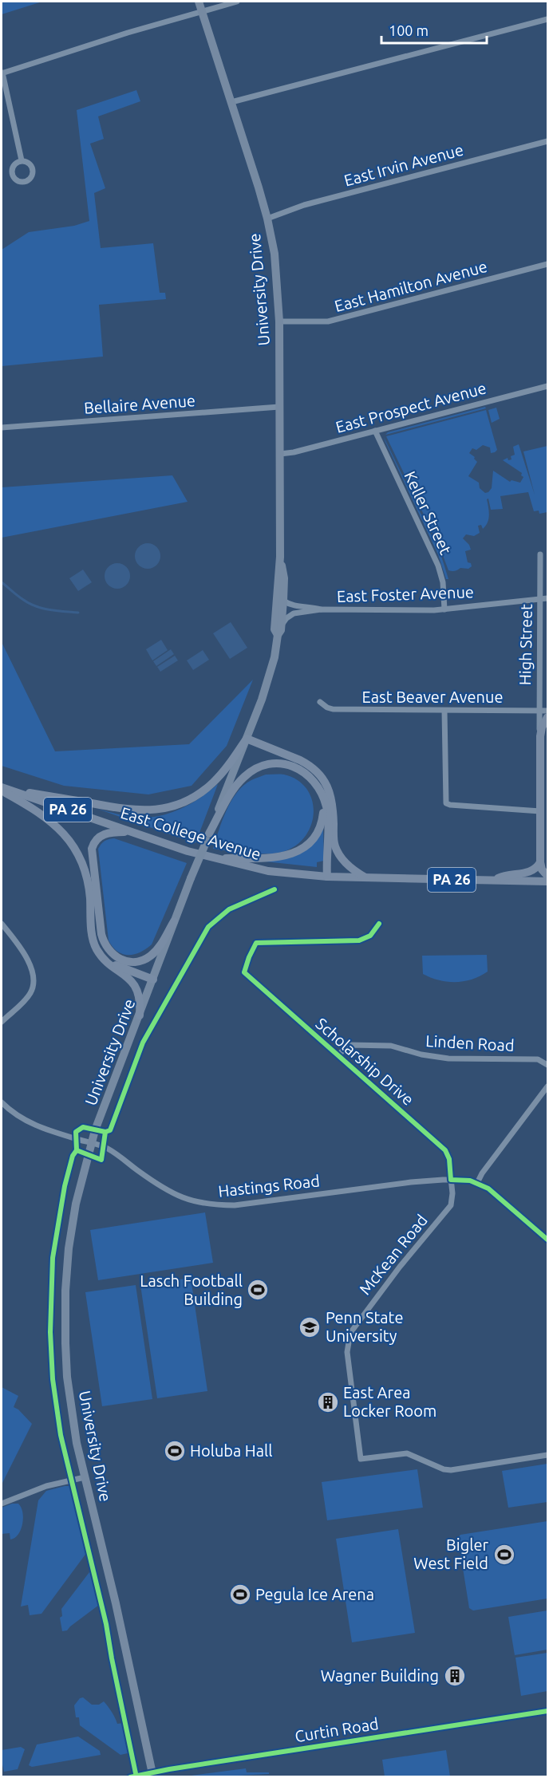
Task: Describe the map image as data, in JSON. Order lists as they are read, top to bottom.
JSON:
{
  "streets": {
    "main road": [
      "University Drive",
      "High Street",
      "PA 26",
      "East College Avenue"
    ],
    "street": [
      "East Irvin Avenue",
      "East Hamilton Avenue",
      "Bellaire Avenue",
      "East Prospect Avenue",
      "Keller Street",
      "East Foster Avenue",
      "East Beaver Avenue",
      "Linden Road",
      "Scholarship Drive",
      "Hastings Road",
      "McKean Road",
      "Curtin Road"
    ]
  },
  "crossings": [
    ["East Irvin Avenue", "University Drive"],
    ["East Hamilton Avenue", "University Drive"],
    ["University Drive", "Bellaire Avenue"],
    ["University Drive", "East Prospect Avenue"],
    ["University Drive", "East Foster Avenue"],
    ["University Drive", "Hastings Road"],
    ["University Drive", "Curtin Road"],
    ["East Prospect Avenue", "Keller Street"],
    ["Keller Street", "East Foster Avenue"],
    ["East Foster Avenue", "High Street"],
    ["High Street", "East Beaver Avenue"],
    ["High Street", "East College Avenue"],
    ["Linden Road", "Scholarship Drive"],
    ["Scholarship Drive", "Hastings Road"],
    ["Scholarship Drive", "McKean Road"],
    ["Hastings Road", "McKean Road"]
  ],
  "places": {
    "sports": [
      "Lasch Football Building",
      "Holuba Hall",
      "Bigler West Field",
      "Pegula Ice Arena"
    ],
    "school or university": ["Penn State University"],
    "building": ["East Area Locker Room", "Wagner Building"]
  },
  "scale_bar": "100 m"
}
